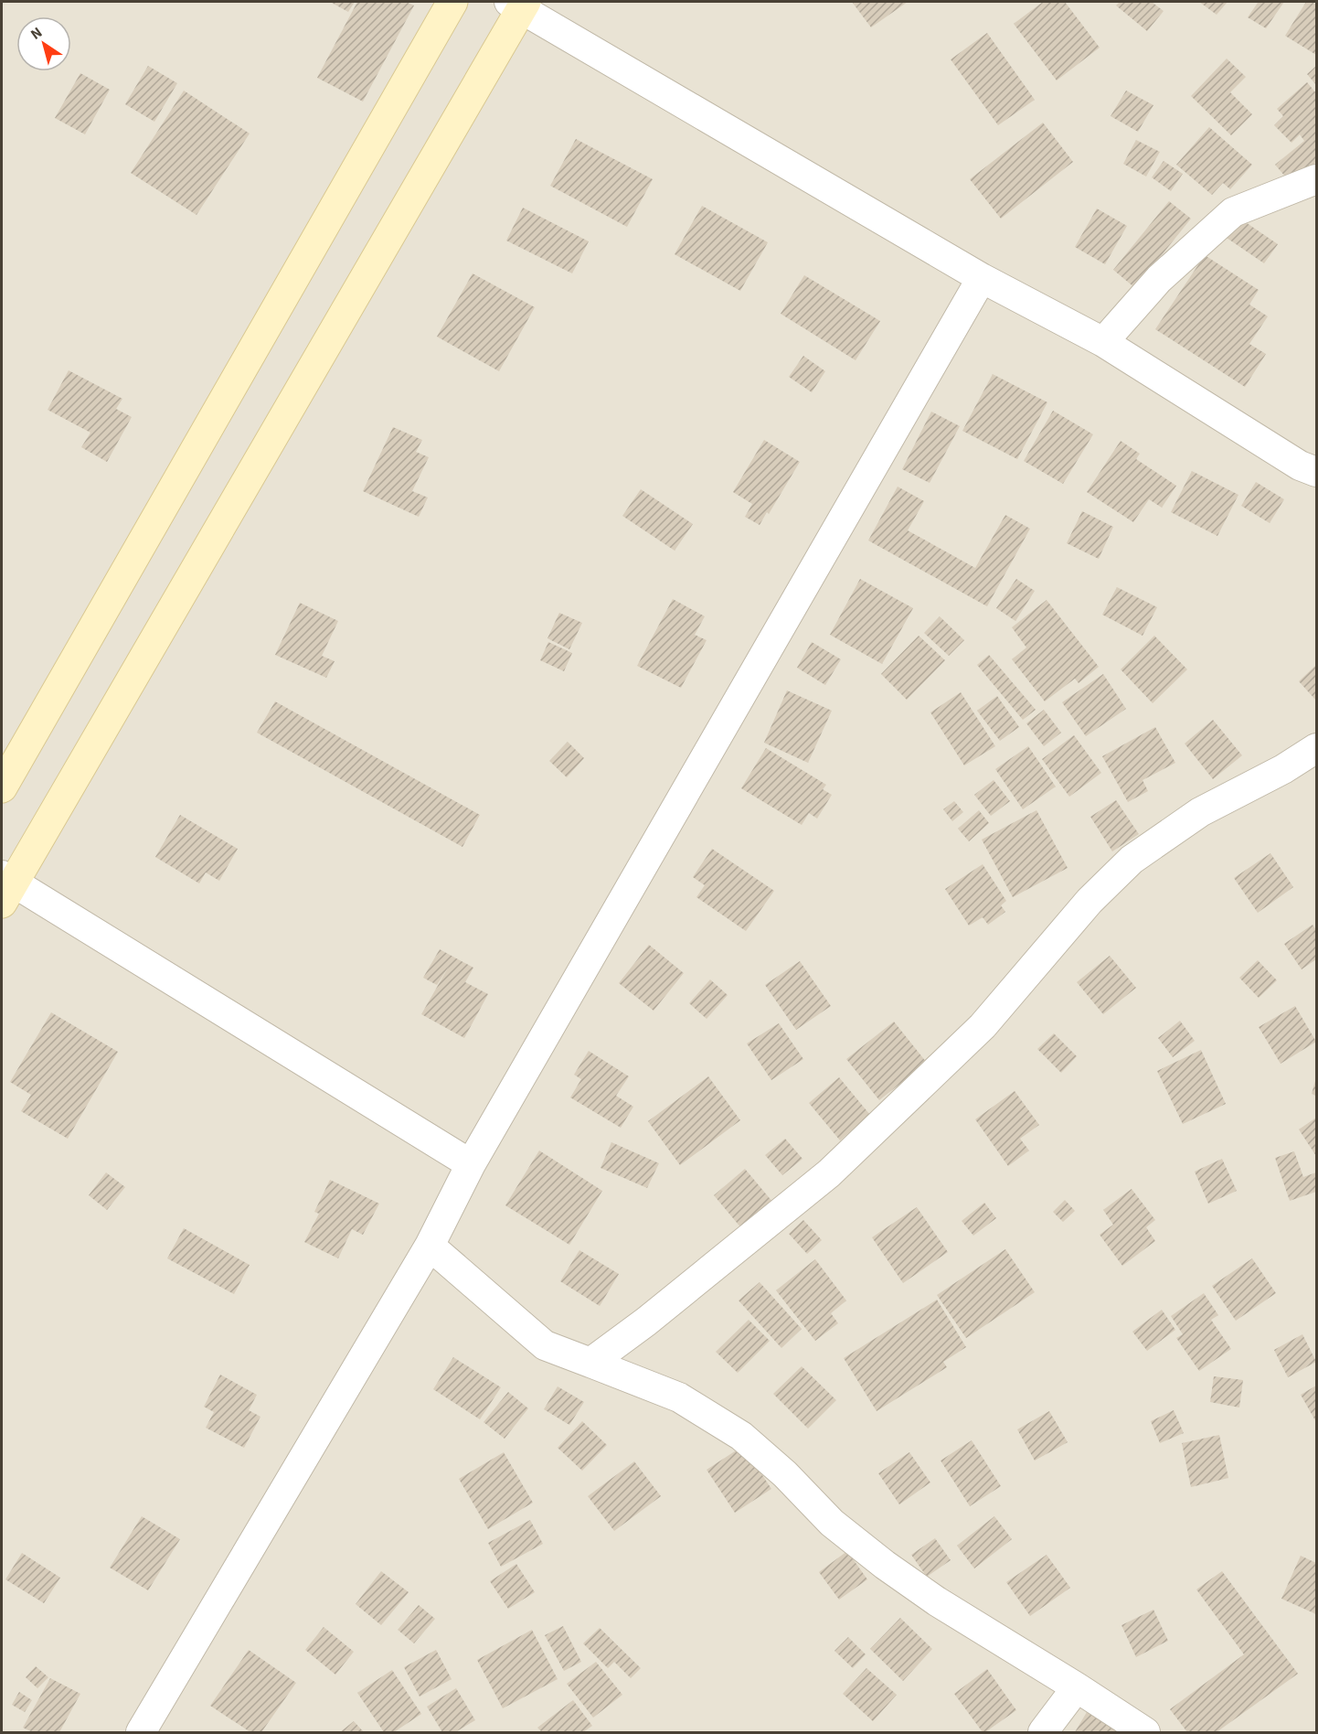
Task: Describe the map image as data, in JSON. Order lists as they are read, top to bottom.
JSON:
{
  "north": "top left"
}
